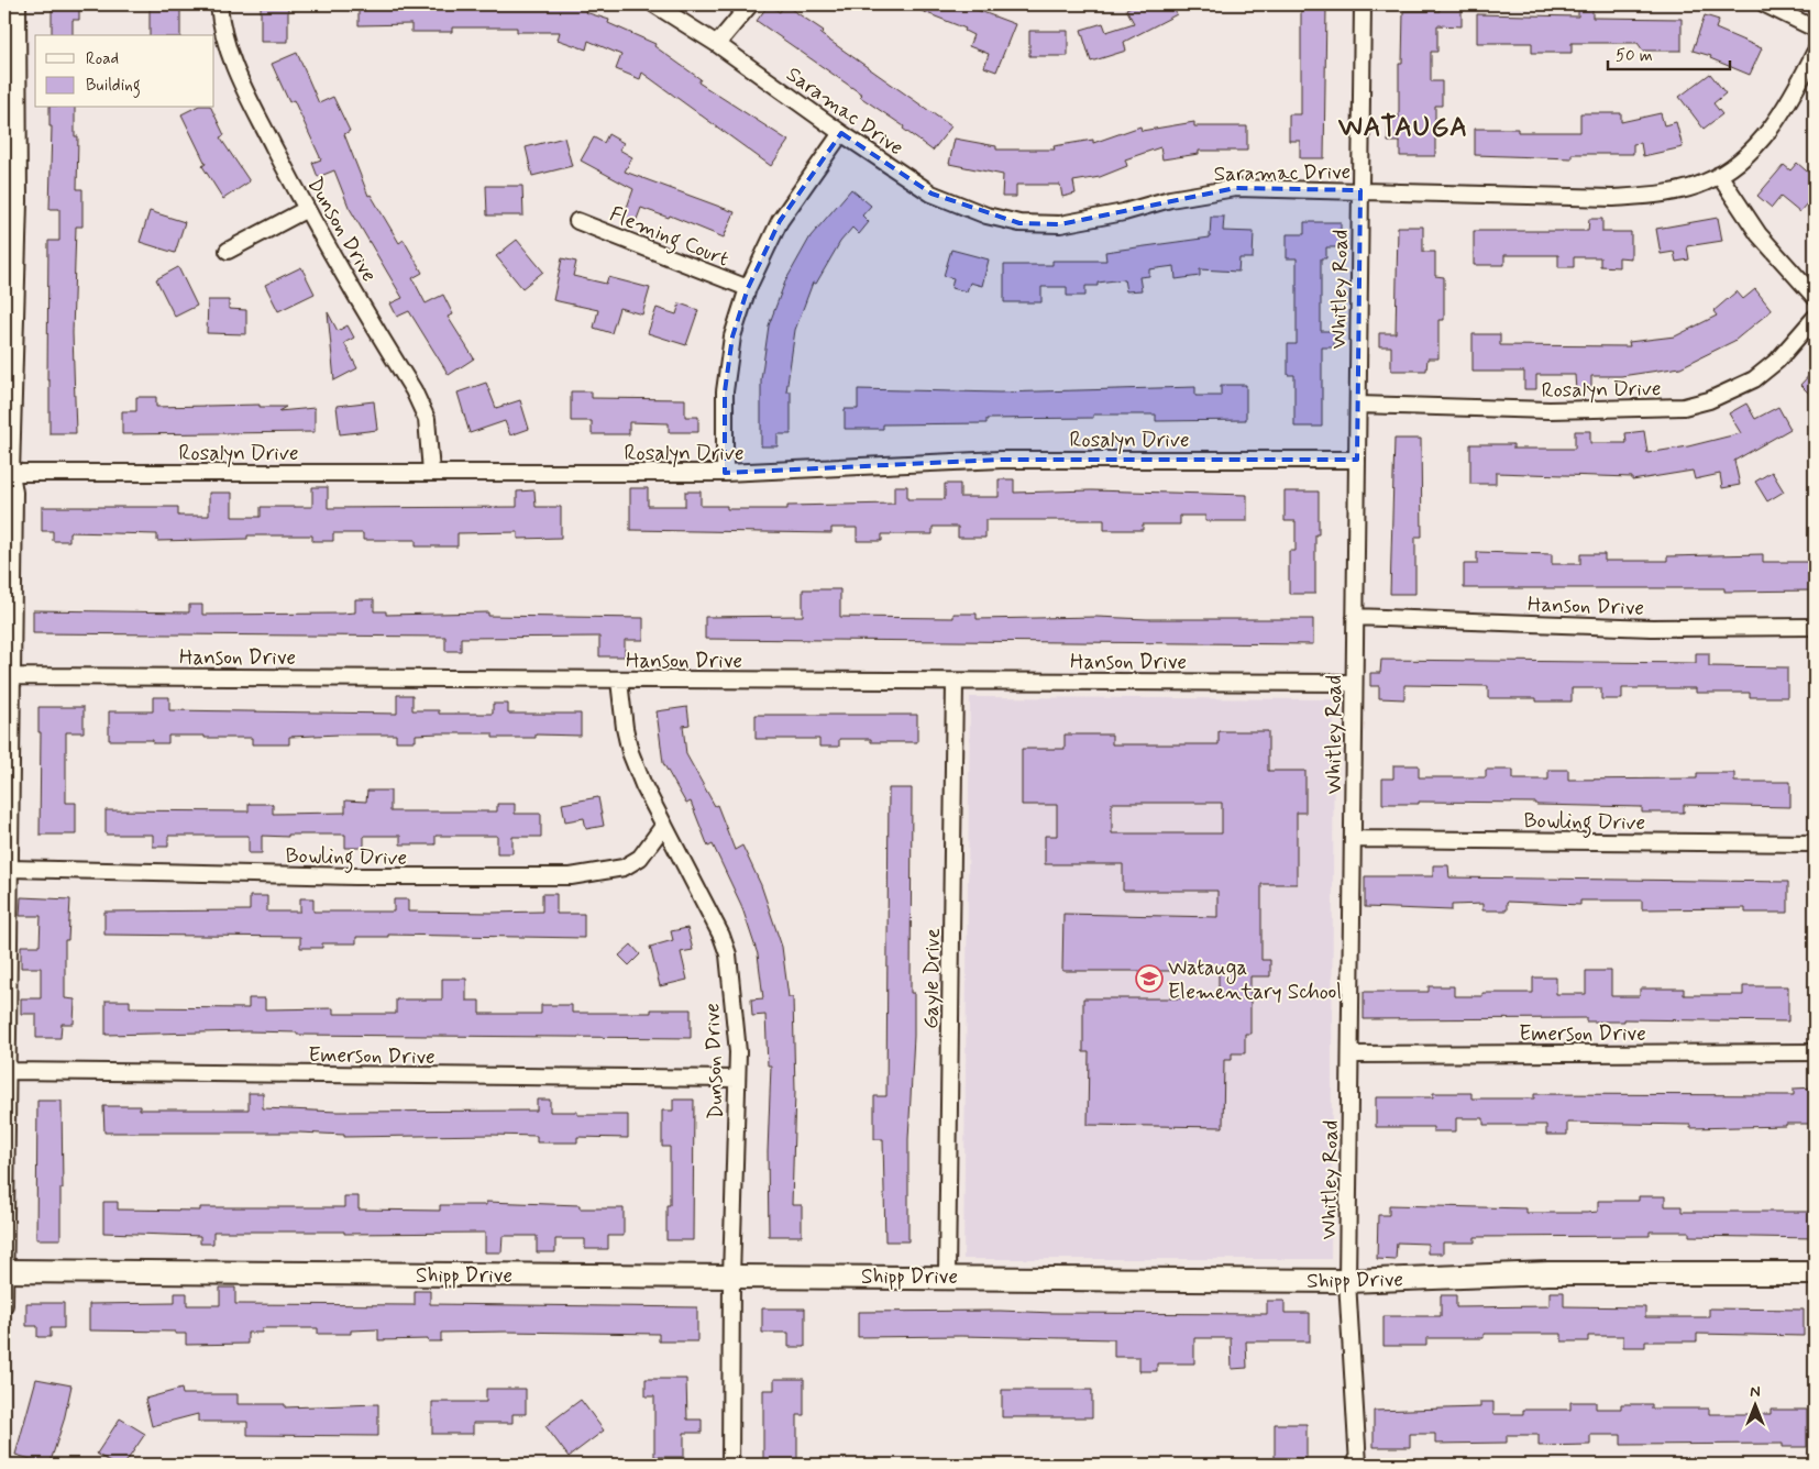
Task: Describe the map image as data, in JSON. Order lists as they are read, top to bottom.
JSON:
{
  "streets": {
    "street": [
      "Saramac Drive",
      "Dunson Drive",
      "Fleming Court",
      "Whitley Road",
      "Rosalyn Drive",
      "Hanson Drive",
      "Bowling Drive",
      "Gayle Drive",
      "Emerson Drive",
      "Shipp Drive"
    ]
  },
  "crossings": [
    ["Saramac Drive", "Whitley Road"],
    ["Dunson Drive", "Rosalyn Drive"],
    ["Dunson Drive", "Hanson Drive"],
    ["Dunson Drive", "Bowling Drive"],
    ["Dunson Drive", "Emerson Drive"],
    ["Dunson Drive", "Shipp Drive"],
    ["Whitley Road", "Rosalyn Drive"],
    ["Whitley Road", "Hanson Drive"],
    ["Whitley Road", "Bowling Drive"],
    ["Whitley Road", "Emerson Drive"],
    ["Whitley Road", "Shipp Drive"],
    ["Hanson Drive", "Gayle Drive"],
    ["Gayle Drive", "Shipp Drive"]
  ],
  "districts": ["WATAUGA"],
  "places": {
    "school or university": ["Watauga Elementary School"]
  },
  "legend": ["Road", "Building"],
  "scale_bar": "50 m",
  "north": "top"
}
